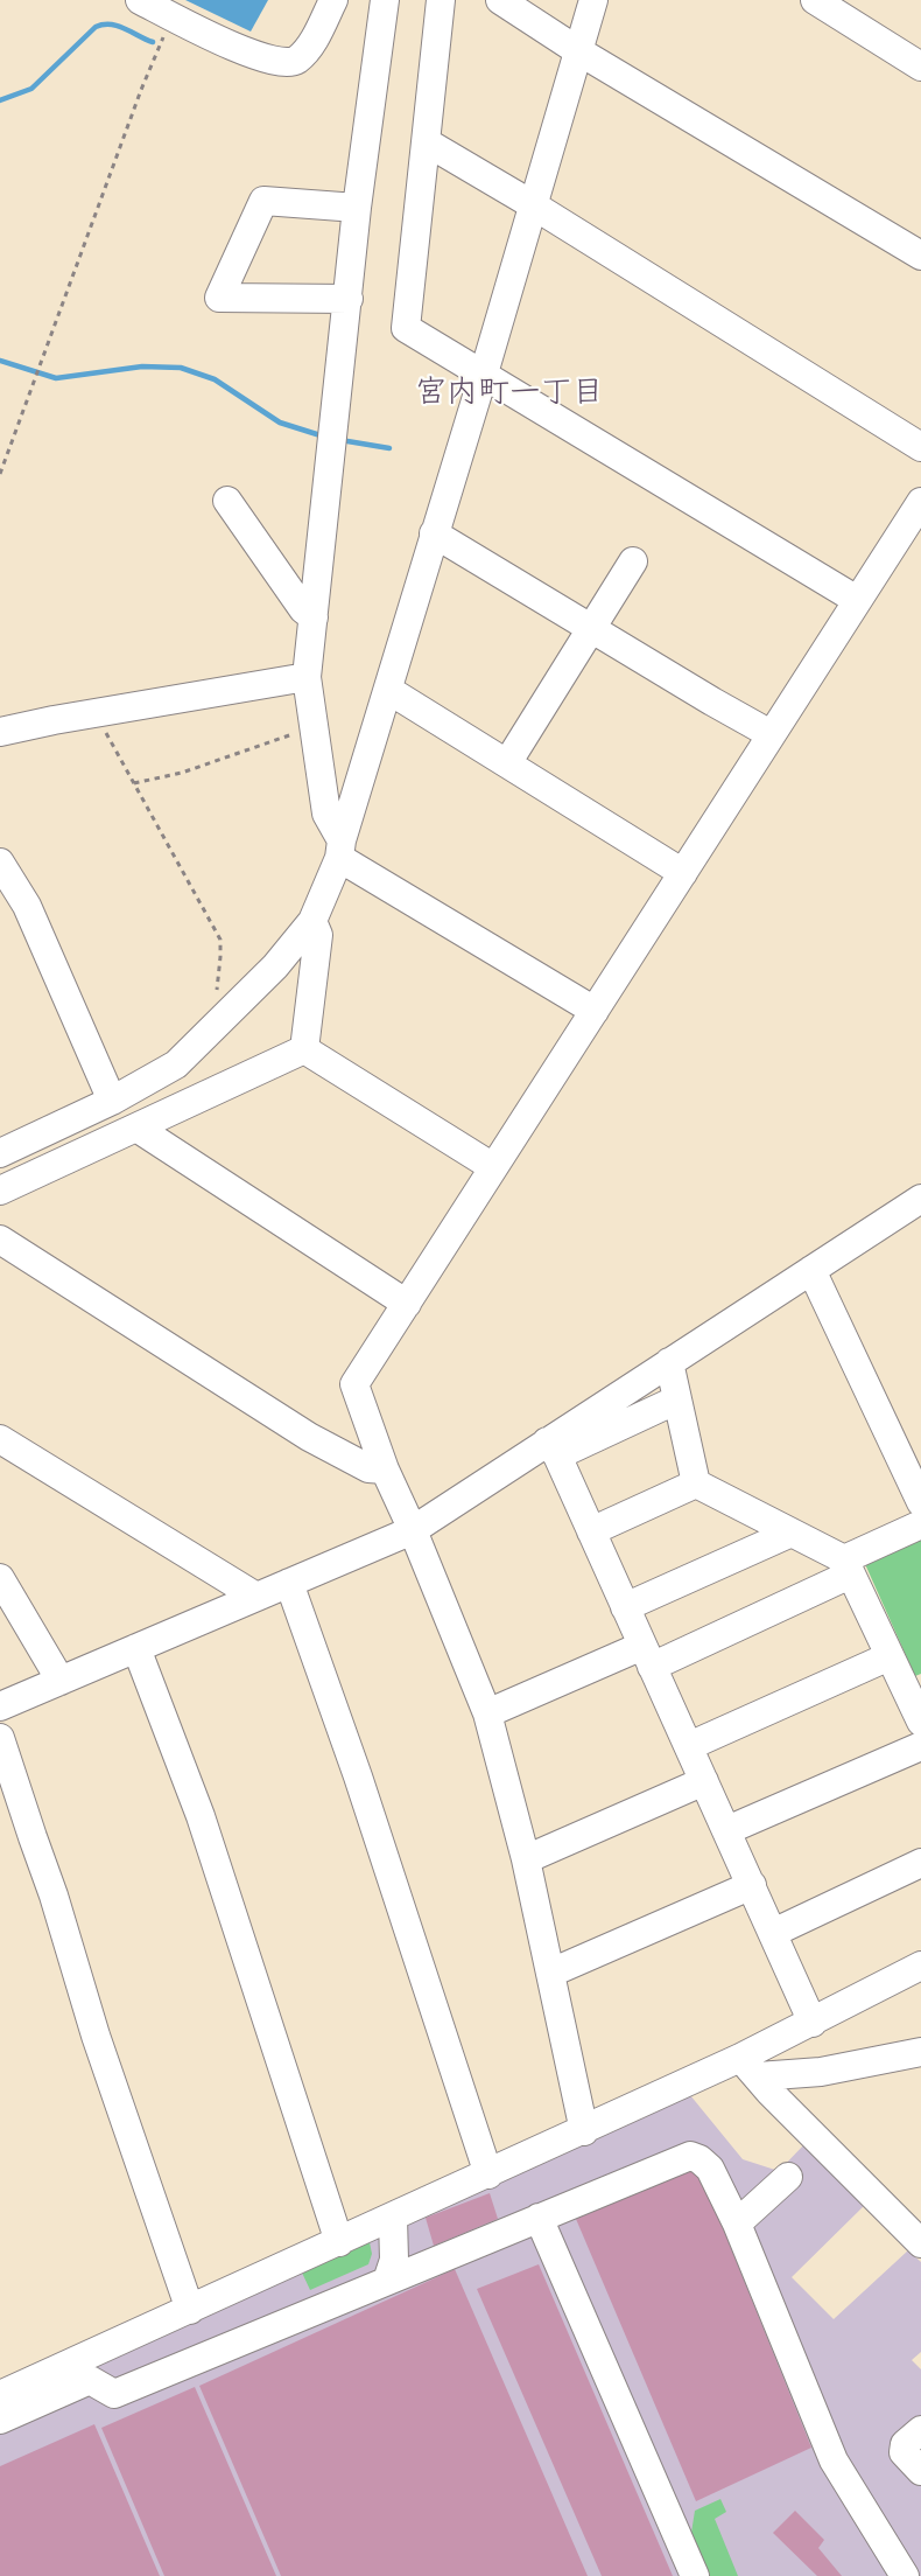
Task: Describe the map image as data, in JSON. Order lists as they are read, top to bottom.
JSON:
{
  "districts": ["宮内町一丁目"]
}
